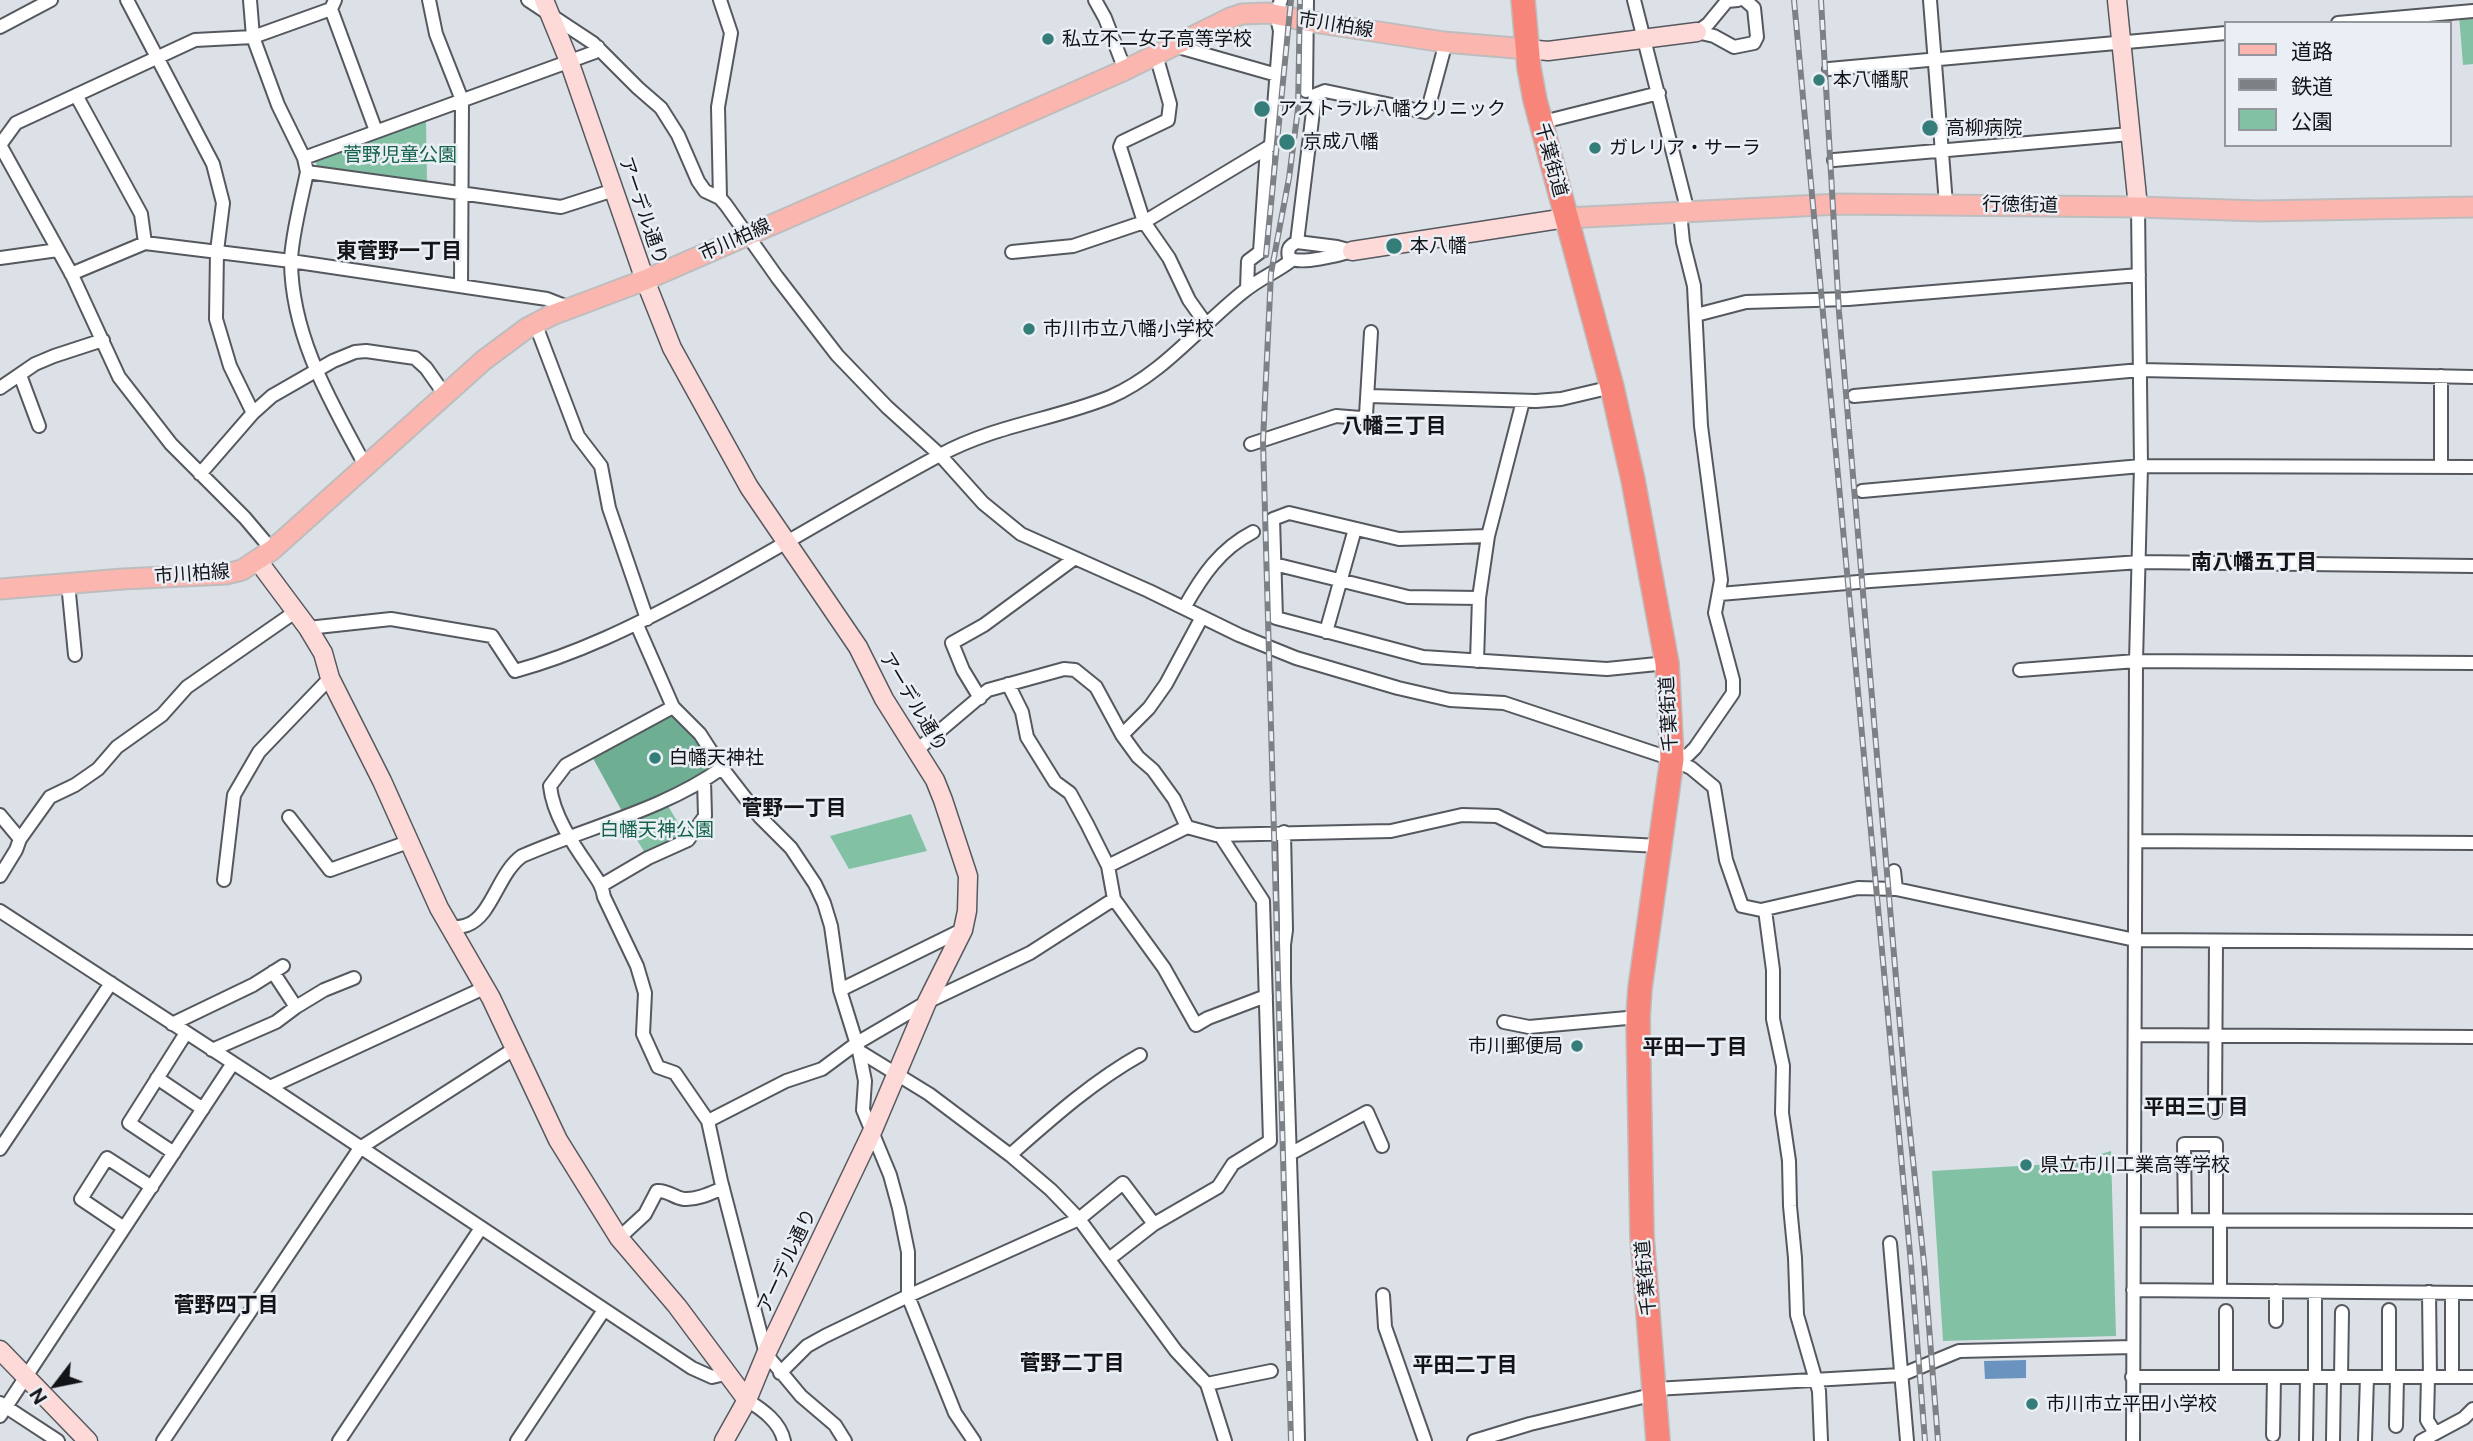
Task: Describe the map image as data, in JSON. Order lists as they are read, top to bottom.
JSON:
{
  "streets": {
    "highway": ["千葉街道"],
    "main road": ["市川柏線", "行徳街道"],
    "street": ["アーデル通り"]
  },
  "crossings": [
    ["市川柏線", "千葉街道"],
    ["市川柏線", "アーデル通り"],
    ["千葉街道", "行徳街道"]
  ],
  "districts": [
    "東菅野一丁目",
    "八幡三丁目",
    "南八幡五丁目",
    "菅野一丁目",
    "平田一丁目",
    "平田三丁目",
    "菅野四丁目",
    "菅野二丁目",
    "平田二丁目"
  ],
  "parks": ["菅野児童公園", "白幡天神公園"],
  "places": [
    "私立不二女子高等学校",
    "本八幡駅",
    "アストラル八幡クリニック",
    "高柳病院",
    "京成八幡",
    "ガレリア・サーラ",
    "本八幡",
    "市川市立八幡小学校",
    "白幡天神社",
    "市川郵便局",
    "県立市川工業高等学校",
    "市川市立平田小学校"
  ],
  "legend": ["道路", "鉄道", "公園"],
  "north": "bottom left"
}
